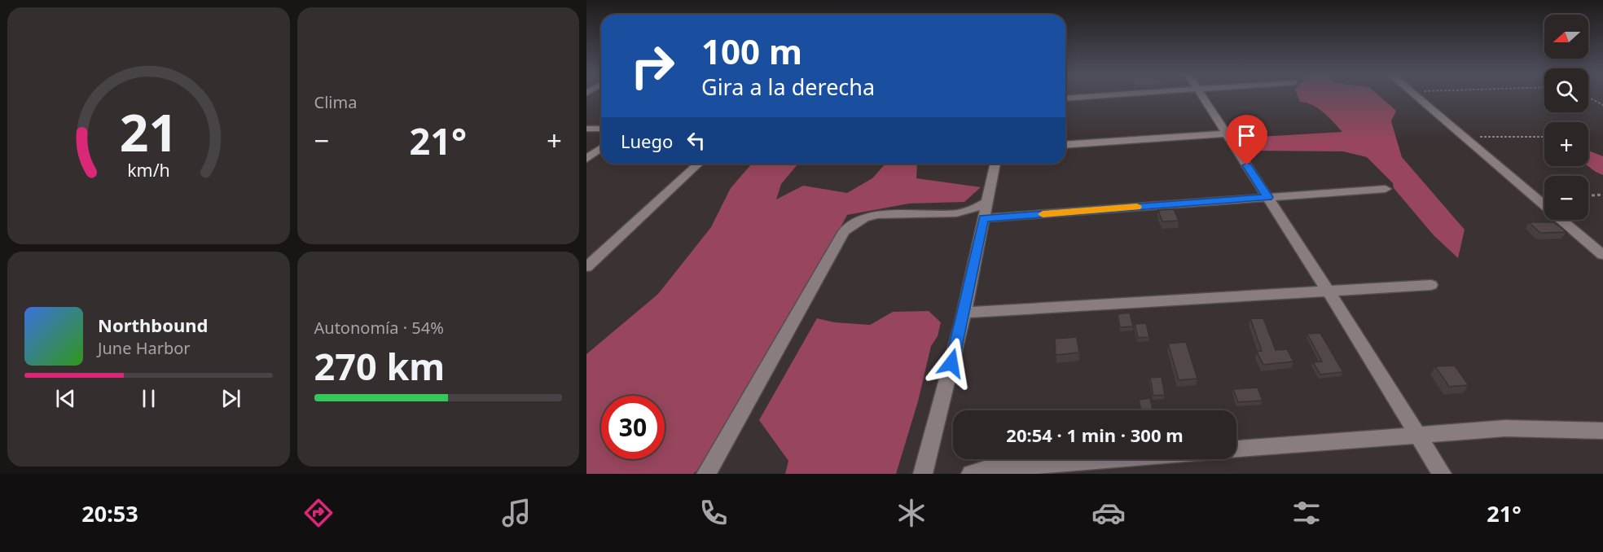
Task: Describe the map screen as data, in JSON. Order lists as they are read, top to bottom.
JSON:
{
  "north": "left",
  "page": {
    "tile": [
      "Clima",
      ["Autonomía · 54%", "270 km"]
    ],
    "map_buttons": ["+", "−"],
    "turn": ["100 m", "Gira a la derecha"],
    "then": "Luego",
    "heat": ["−", "21°", "+"],
    "song": ["Northbound", "June Harbor"],
    "limit": "30",
    "trip": "20:54 · 1 min · 300 m",
    "tabs": ["20:53", "21°"],
    "gauge": ["21", "km/h"]
  }
}
